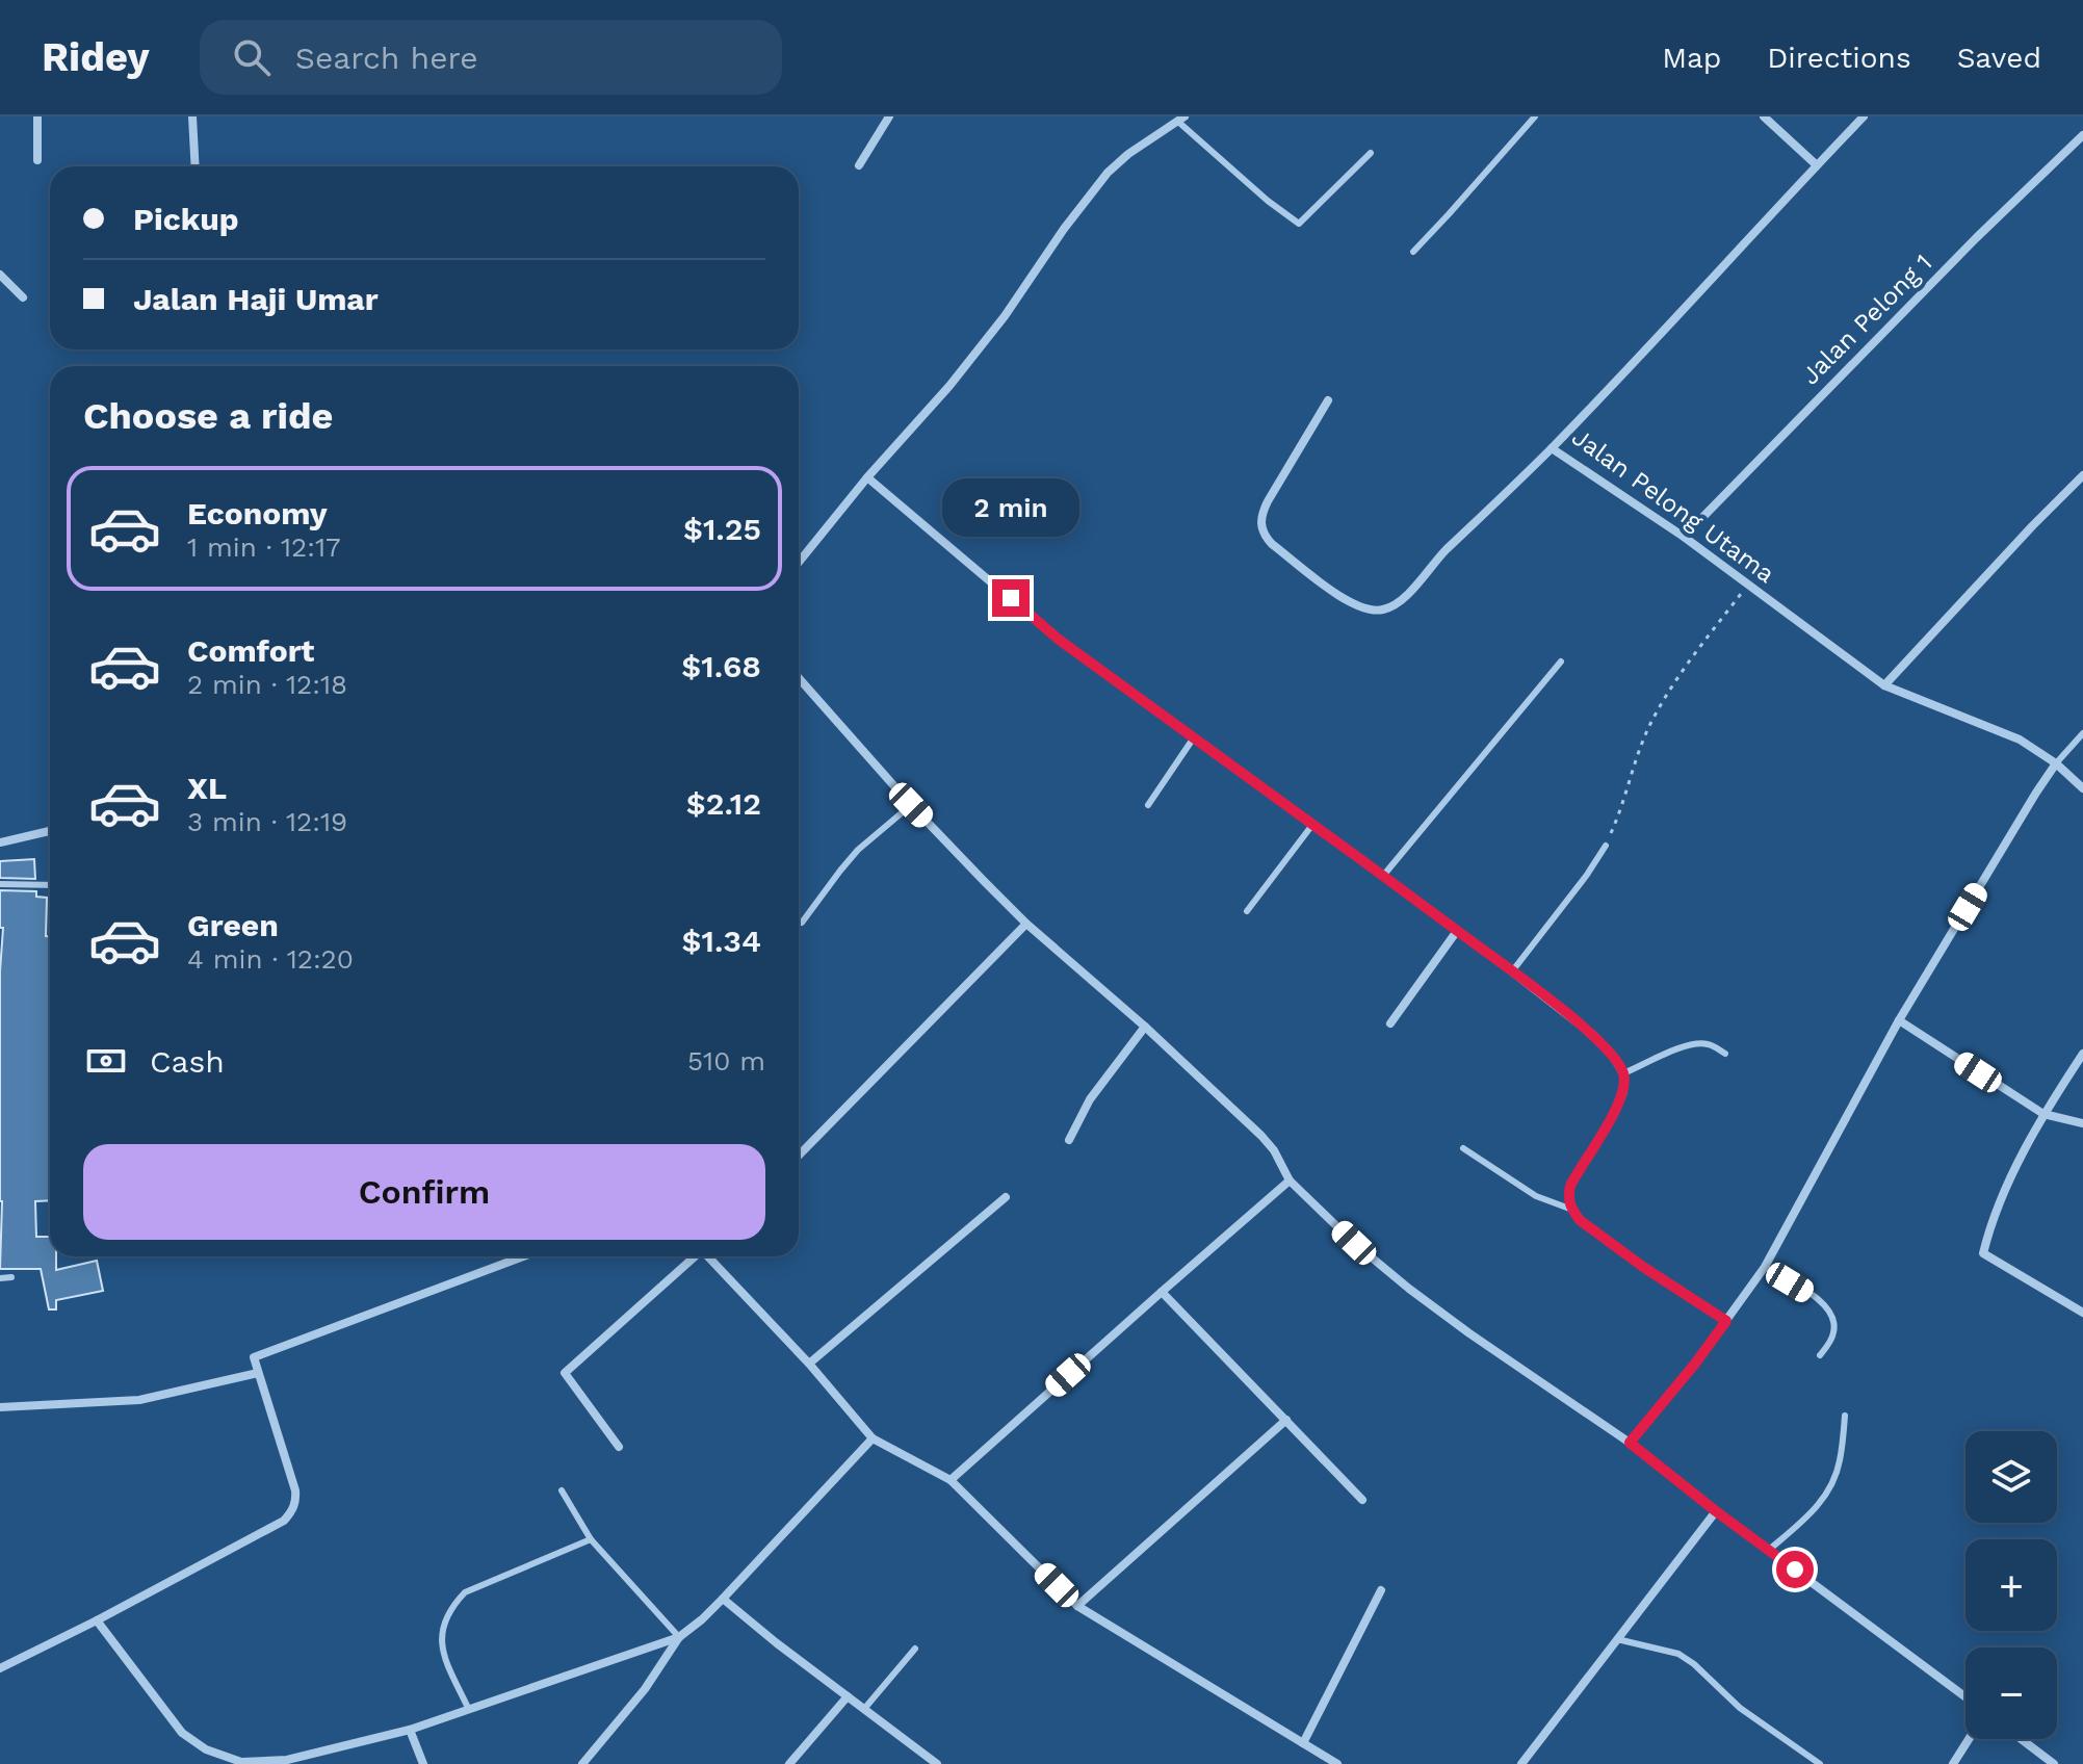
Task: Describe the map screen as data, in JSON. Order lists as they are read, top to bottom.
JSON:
{
  "streets": {
    "street": ["Jalan Pelong 1", "Jalan Pelong Utama"]
  },
  "crossings": [
    ["Jalan Pelong 1", "Jalan Pelong Utama"]
  ],
  "page": {
    "header": "Ridey",
    "search": "Search here",
    "nav": ["Map", "Directions", "Saved"],
    "banner": ["Pickup", "Jalan Haji Umar"],
    "heading": "Choose a ride",
    "list": [
      {
        "name": "Economy",
        "note": "1 min · 12:17",
        "value": "$1.25"
      },
      {
        "name": "Comfort",
        "note": "2 min · 12:18",
        "value": "$1.68"
      },
      {
        "name": "XL",
        "note": "3 min · 12:19",
        "value": "$2.12"
      },
      {
        "name": "Green",
        "note": "4 min · 12:20",
        "value": "$1.34"
      }
    ],
    "bubble": "2 min",
    "pay": ["Cash", "510 m"],
    "buttons": "Confirm",
    "map_buttons": ["+", "−"]
  }
}
